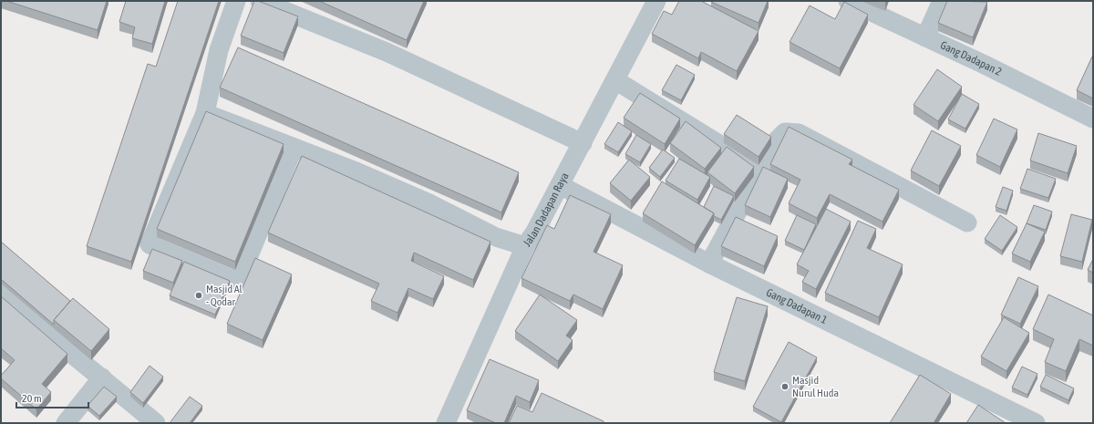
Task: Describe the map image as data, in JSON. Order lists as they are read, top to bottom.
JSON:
{
  "streets": {
    "street": ["Gang Dadapan 2", "Jalan Dadapan Raya", "Gang Dadapan 1"]
  },
  "crossings": [
    ["Jalan Dadapan Raya", "Gang Dadapan 1"]
  ],
  "places": ["Masjid Al - Qodar", "Masjid Nurul Huda"],
  "scale_bar": "20 m"
}
